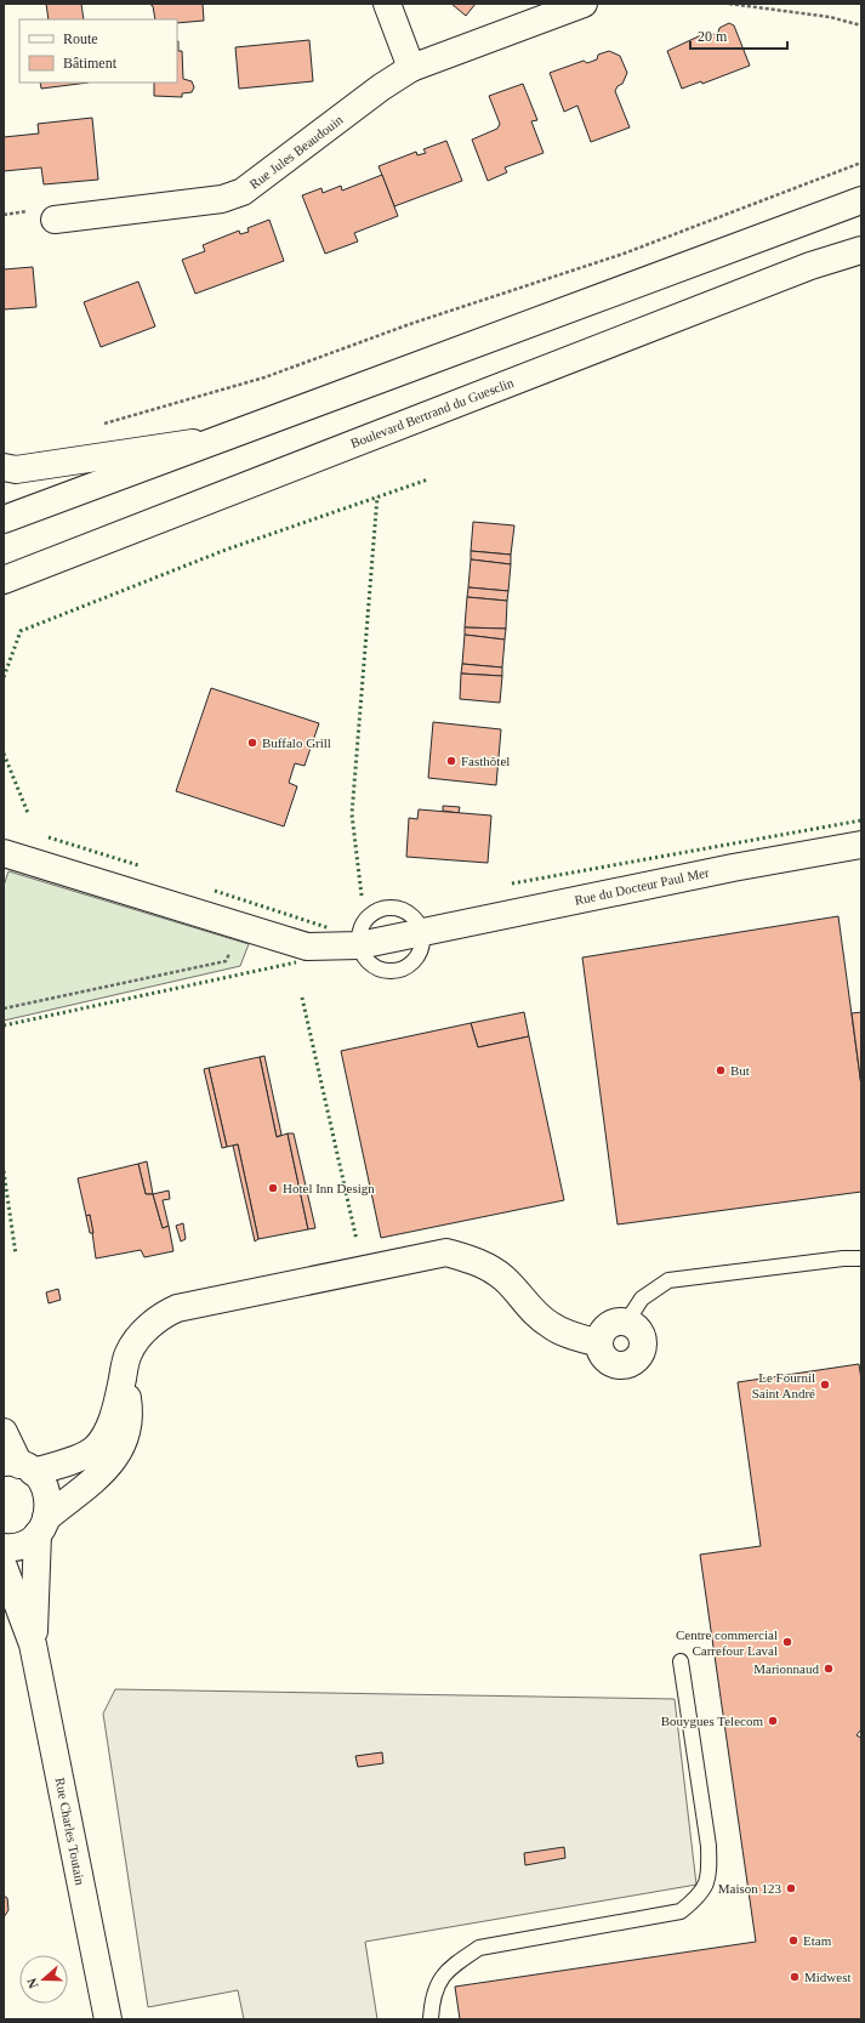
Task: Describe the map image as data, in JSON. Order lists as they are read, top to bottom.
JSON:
{
  "streets": {
    "street": [
      "Rue Jules Beaudouin",
      "Boulevard Bertrand du Guesclin",
      "Rue du Docteur Paul Mer",
      "Rue Charles Toutain"
    ]
  },
  "places": [
    "Buffalo Grill",
    "Fasthôtel",
    "But",
    "Hotel Inn Design",
    "Le Fournil Saint André",
    "Centre commercial Carrefour Laval",
    "Marionnaud",
    "Bouygues Telecom",
    "Maison 123",
    "Etam",
    "Midwest"
  ],
  "legend": ["Route", "Bâtiment"],
  "scale_bar": "20 m",
  "north": "left"
}
